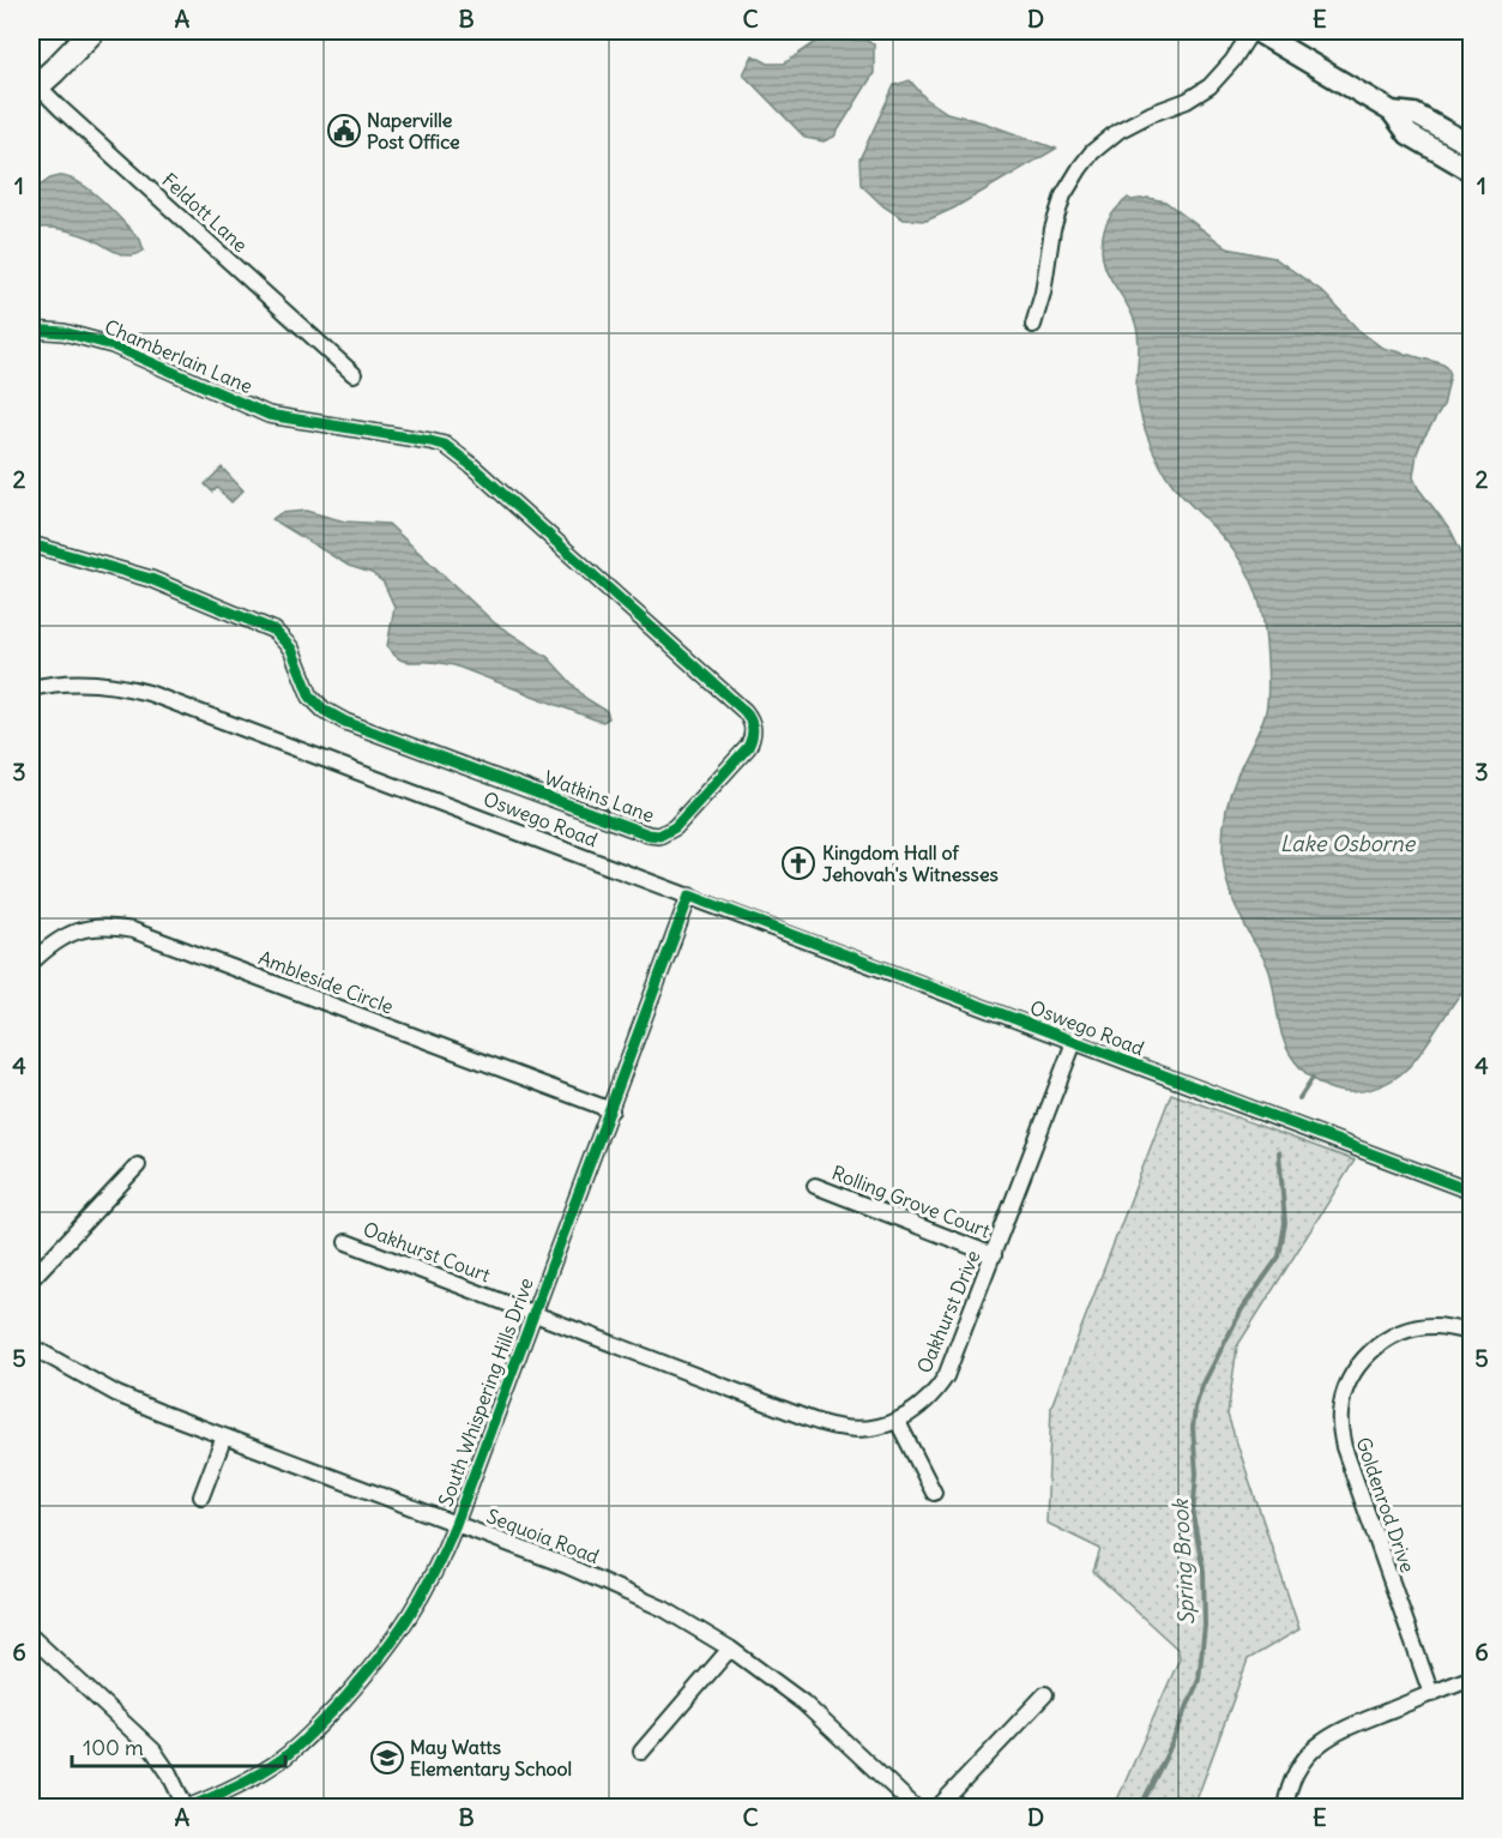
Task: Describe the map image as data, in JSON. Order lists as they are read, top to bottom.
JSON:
{
  "streets": {
    "street": [
      "Feldott Lane",
      "Chamberlain Lane",
      "Watkins Lane",
      "Oswego Road",
      "Ambleside Circle",
      "Rolling Grove Court",
      "Oakhurst Court",
      "Oakhurst Drive",
      "South Whispering Hills Drive",
      "Goldenrod Drive",
      "Sequoia Road"
    ]
  },
  "crossings": [
    ["Chamberlain Lane", "Watkins Lane"],
    ["Oswego Road", "Oakhurst Drive"],
    ["Oswego Road", "South Whispering Hills Drive"],
    ["Ambleside Circle", "South Whispering Hills Drive"],
    ["Rolling Grove Court", "Oakhurst Drive"],
    ["Oakhurst Court", "Oakhurst Drive"],
    ["Oakhurst Court", "South Whispering Hills Drive"],
    ["Oakhurst Drive", "South Whispering Hills Drive"],
    ["South Whispering Hills Drive", "Sequoia Road"]
  ],
  "water": ["Lake Osborne", "Spring Brook"],
  "places": {
    "public building": ["Naperville Post Office"],
    "church": ["Kingdom Hall of Jehovah's Witnesses"],
    "school or university": ["May Watts Elementary School"]
  },
  "scale_bar": "100 m",
  "grid": {
    "columns": [
      "A",
      "B",
      "C",
      "D",
      "E"
    ],
    "rows": [
      "1",
      "2",
      "3",
      "4",
      "5",
      "6"
    ]
  }
}
